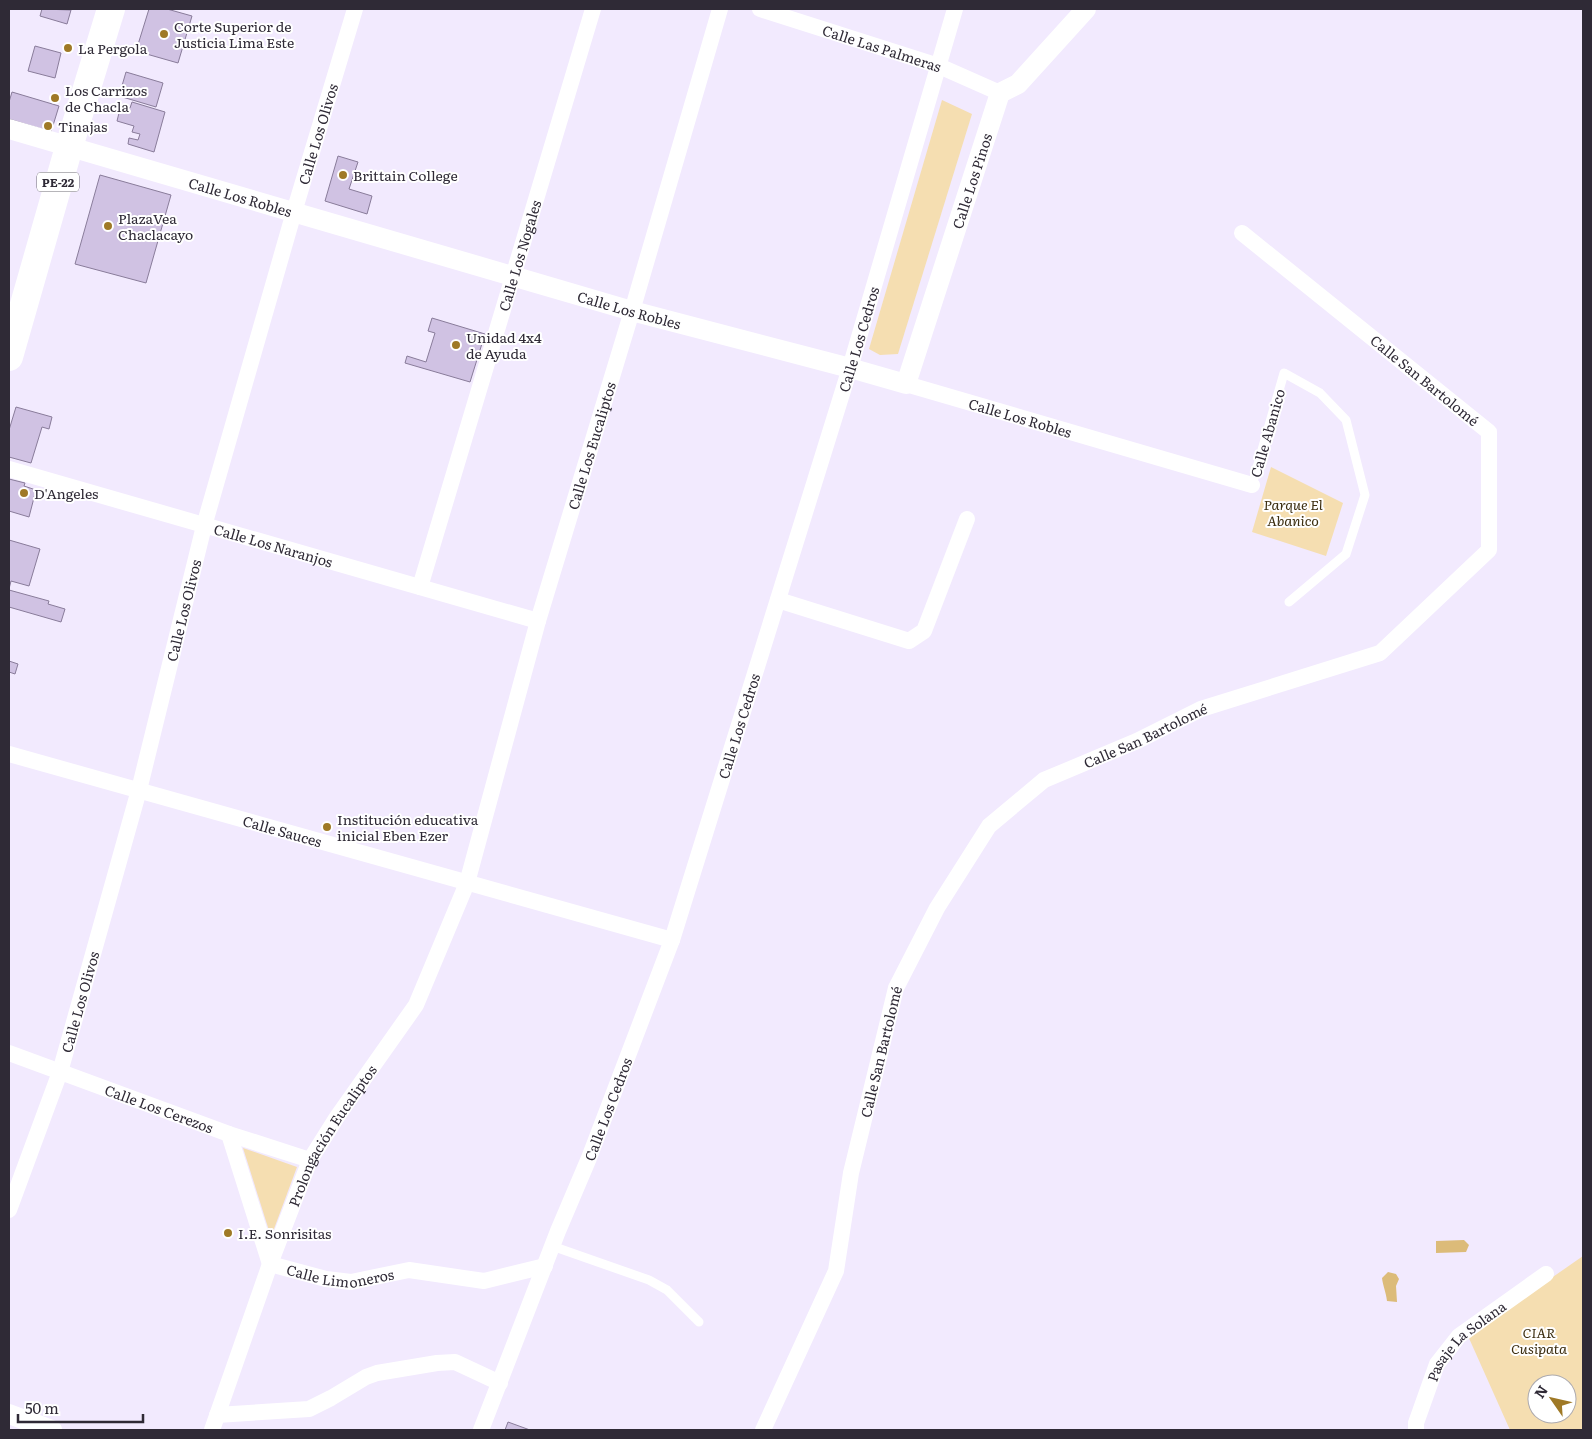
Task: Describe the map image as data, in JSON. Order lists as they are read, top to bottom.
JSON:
{
  "streets": {
    "highway": ["PE-22"],
    "street": [
      "Calle Las Palmeras",
      "Calle Los Olivos",
      "Calle Los Pinos",
      "Calle Los Robles",
      "Calle Los Nogales",
      "Calle Los Cedros",
      "Calle San Bartolomé",
      "Calle Los Eucaliptos",
      "Calle Los Naranjos",
      "Calle Sauces",
      "Calle Los Cerezos",
      "Prolongación Eucaliptos",
      "Calle Limoneros",
      "Pasaje La Solana"
    ],
    "lane": ["Calle Abanico"]
  },
  "crossings": [
    ["Calle Las Palmeras", "Calle Los Pinos"],
    ["Calle Las Palmeras", "Calle Los Cedros"],
    ["Calle Los Olivos", "Calle Los Robles"],
    ["Calle Los Olivos", "Calle Los Naranjos"],
    ["Calle Los Olivos", "Calle Sauces"],
    ["Calle Los Olivos", "Calle Los Cerezos"],
    ["Calle Los Pinos", "Calle Los Robles"],
    ["PE-22", "Calle Los Robles"],
    ["Calle Los Robles", "Calle Los Nogales"],
    ["Calle Los Robles", "Calle Los Cedros"],
    ["Calle Los Robles", "Calle Abanico"],
    ["Calle Los Robles", "Calle Los Eucaliptos"],
    ["Calle Los Nogales", "Calle Los Naranjos"],
    ["Calle Los Cedros", "Calle Sauces"],
    ["Calle Los Cedros", "Calle Limoneros"],
    ["Calle Los Eucaliptos", "Calle Los Naranjos"],
    ["Calle Los Eucaliptos", "Calle Sauces"],
    ["Calle Los Eucaliptos", "Prolongación Eucaliptos"],
    ["Calle Sauces", "Prolongación Eucaliptos"],
    ["Calle Los Cerezos", "Prolongación Eucaliptos"],
    ["Calle Los Cerezos", "Calle Limoneros"],
    ["Prolongación Eucaliptos", "Calle Limoneros"]
  ],
  "parks": ["Parque El Abanico", "CIAR Cusipata"],
  "places": [
    "Corte Superior de Justicia Lima Este",
    "La Pergola",
    "Los Carrizos de Chacla",
    "Tinajas",
    "Brittain College",
    "PlazaVea Chaclacayo",
    "Unidad 4x4 de Ayuda",
    "D'Angeles",
    "Institución educativa inicial Eben Ezer",
    "I.E. Sonrisitas"
  ],
  "scale_bar": "50 m",
  "north": "top left"
}
